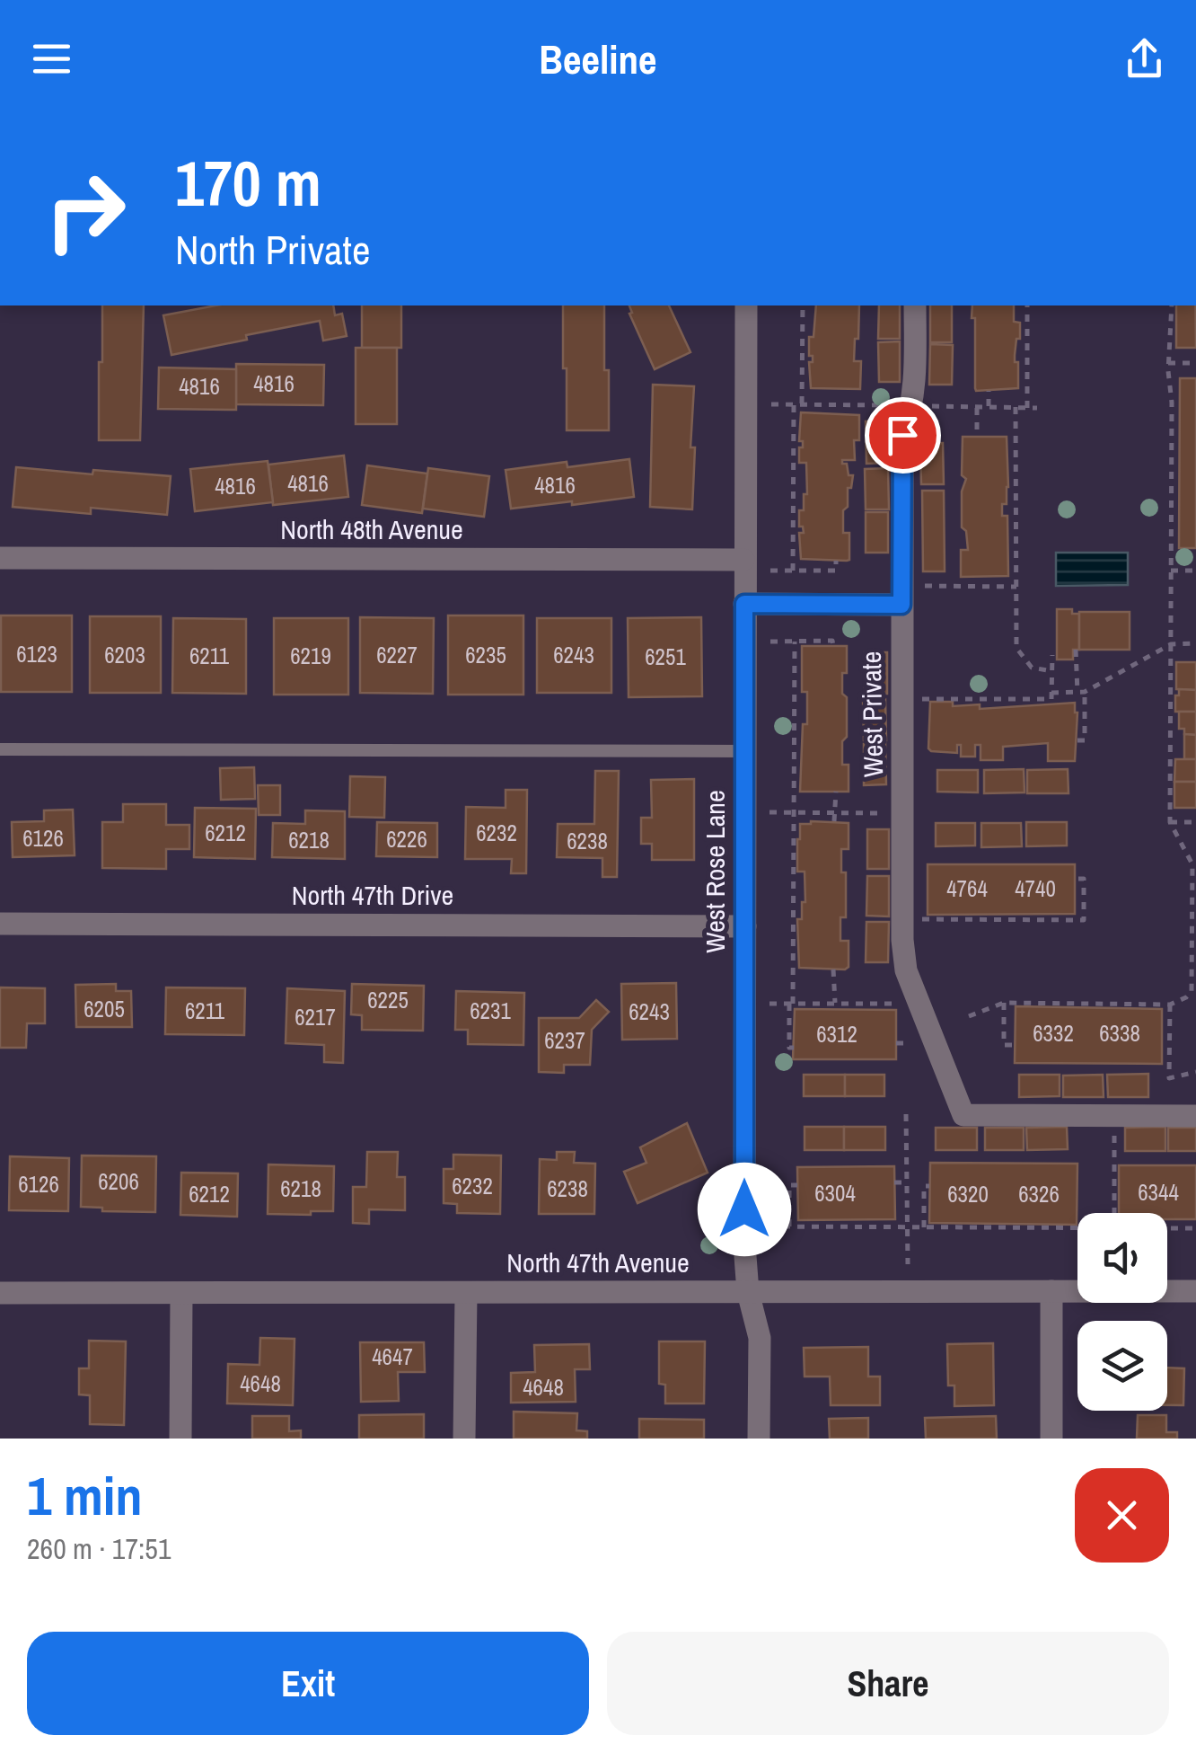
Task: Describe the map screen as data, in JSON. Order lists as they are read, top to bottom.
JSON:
{
  "streets": {
    "street": [
      "North 48th Avenue",
      "West Private",
      "West Rose Lane",
      "North 47th Drive",
      "North 47th Avenue"
    ]
  },
  "crossings": [
    ["North 48th Avenue", "West Rose Lane"],
    ["West Rose Lane", "North 47th Drive"],
    ["West Rose Lane", "North 47th Avenue"]
  ],
  "house_numbers": [
    "4816",
    "4816",
    "4816",
    "4816",
    "4816",
    "6123",
    "6203",
    "6227",
    "6235",
    "6243",
    "6211",
    "6219",
    "6251",
    "6212",
    "6232",
    "6126",
    "6226",
    "6218",
    "6238",
    "4764",
    "4740",
    "6225",
    "6205",
    "6211",
    "6231",
    "6243",
    "6217",
    "6332",
    "6338",
    "6312",
    "6237",
    "6206",
    "6126",
    "6232",
    "6218",
    "6238",
    "6344",
    "6304",
    "6212",
    "6320",
    "6326",
    "4647",
    "4648",
    "4648"
  ],
  "page": {
    "header": "Beeline",
    "turn": ["170 m", "North Private"],
    "heading": ["1 min", "260 m · 17:51"],
    "buttons": ["Exit", "Share"]
  }
}
